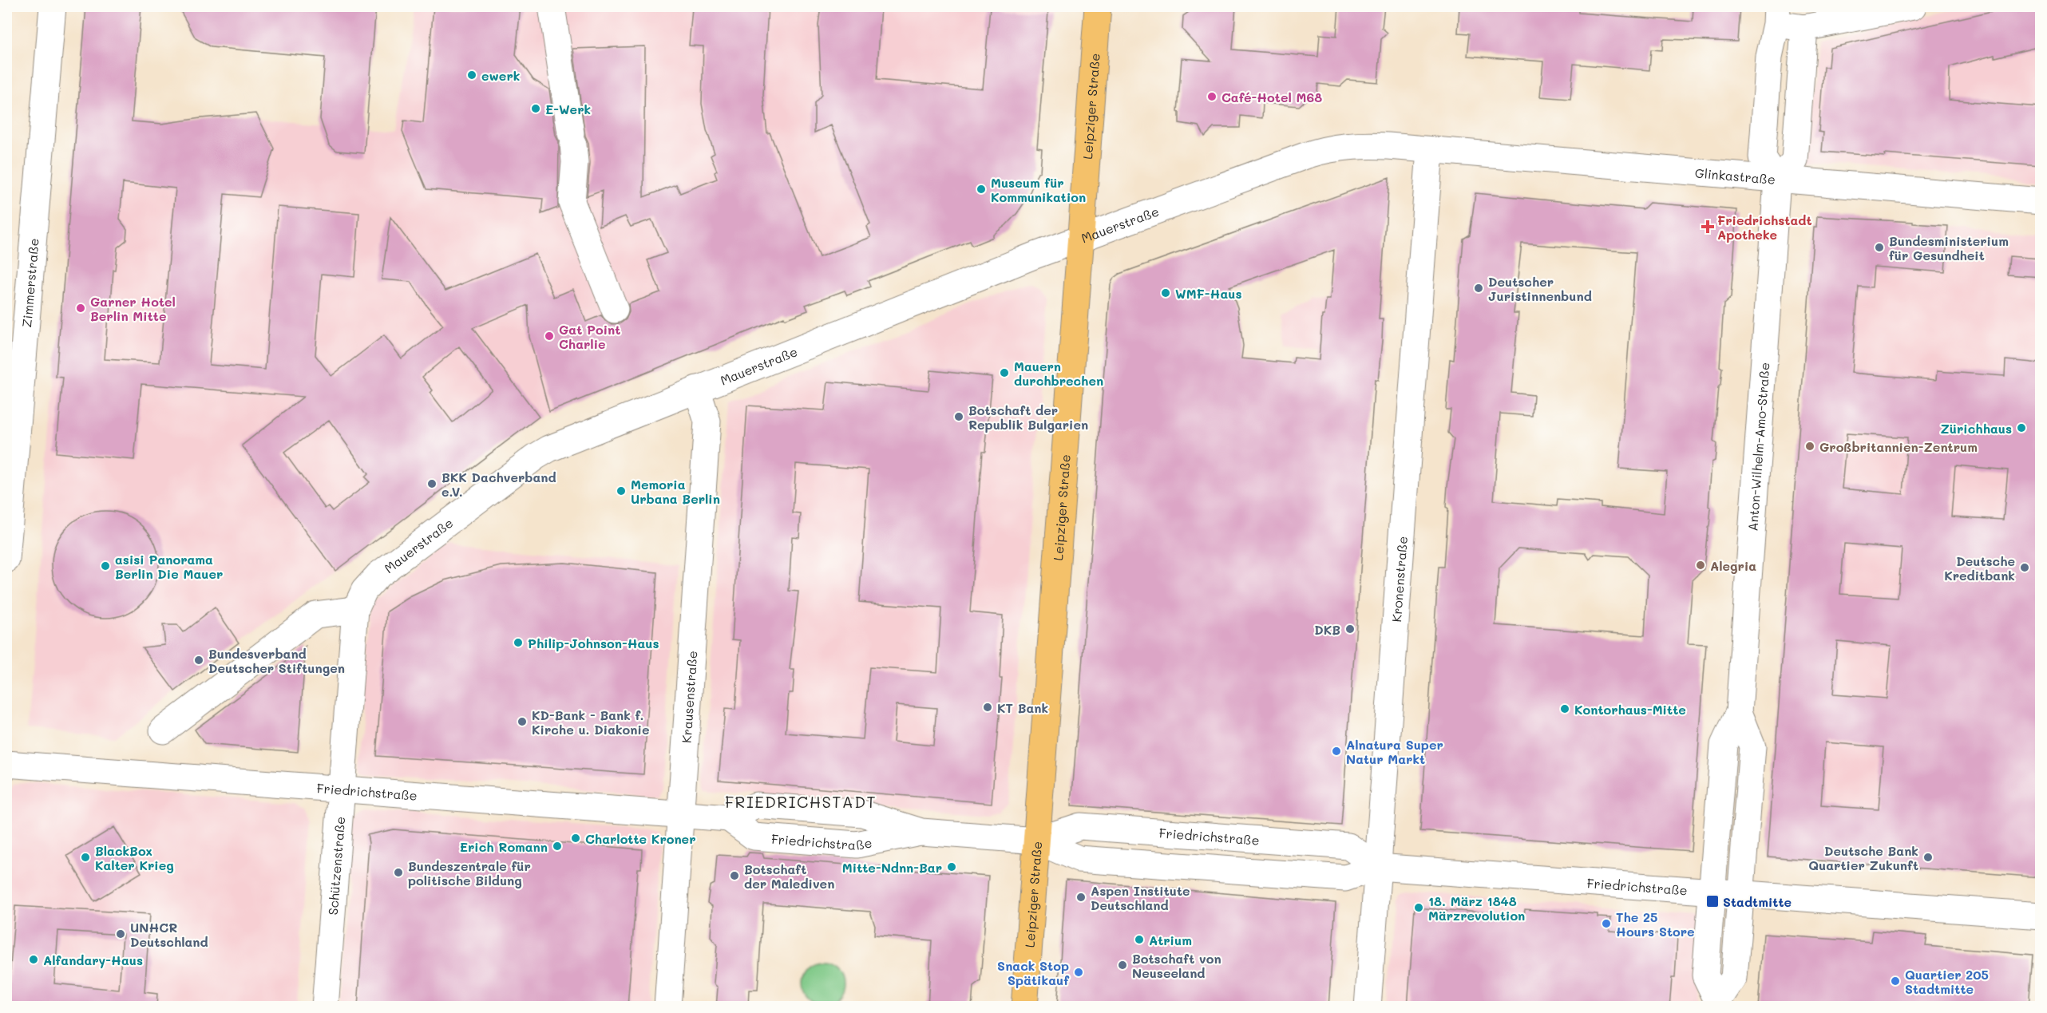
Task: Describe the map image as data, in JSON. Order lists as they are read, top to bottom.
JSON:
{
  "streets": {
    "main road": ["Leipziger Straße"],
    "street": [
      "Glinkastraße",
      "Mauerstraße",
      "Zimmerstraße",
      "Anton-Wilhelm-Amo-Straße",
      "Kronenstraße",
      "Krausenstraße",
      "Friedrichstraße",
      "Schützenstraße"
    ]
  },
  "crossings": [
    ["Leipziger Straße", "Mauerstraße"],
    ["Leipziger Straße", "Friedrichstraße"],
    ["Glinkastraße", "Mauerstraße"],
    ["Glinkastraße", "Anton-Wilhelm-Amo-Straße"],
    ["Glinkastraße", "Kronenstraße"],
    ["Mauerstraße", "Kronenstraße"],
    ["Mauerstraße", "Krausenstraße"],
    ["Mauerstraße", "Schützenstraße"],
    ["Anton-Wilhelm-Amo-Straße", "Friedrichstraße"],
    ["Kronenstraße", "Friedrichstraße"],
    ["Krausenstraße", "Friedrichstraße"],
    ["Friedrichstraße", "Schützenstraße"]
  ],
  "districts": ["FRIEDRICHSTADT"],
  "places": {
    "other": [
      "ewerk",
      "Café-Hotel M68",
      "E-Werk",
      "Museum für Kommunikation",
      "Bundesministerium für Gesundheit",
      "Deutscher Juristinnenbund",
      "WMF-Haus",
      "Garner Hotel Berlin Mitte",
      "Gat Point Charlie",
      "Mauern durchbrechen",
      "Botschaft der Republik Bulgarien",
      "Zürichhaus",
      "Großbritannien-Zentrum",
      "BKK Dachverband e.V.",
      "Memoria Urbana Berlin",
      "Alegria",
      "asisi Panorama Berlin Die Mauer",
      "Deutsche Kreditbank",
      "DKB",
      "Philip-Johnson-Haus",
      "Bundesverband Deutscher Stiftungen",
      "KT Bank",
      "Kontorhaus-Mitte",
      "KD-Bank - Bank f. Kirche u. Diakonie",
      "Alnatura Super Natur Markt",
      "Charlotte Kroner",
      "Erich Romann",
      "BlackBox Kalter Krieg",
      "Deutsche Bank Quartier Zukunft",
      "Mitte-Ndnn-Bar",
      "Bundeszentrale für politische Bildung",
      "Botschaft der Malediven",
      "Aspen Institute Deutschland",
      "18. März 1848 Märzrevolution",
      "The 25 Hours Store",
      "UNHCR Deutschland",
      "Atrium",
      "Alfandary-Haus",
      "Botschaft von Neuseeland",
      "Snack Stop Spätikauf",
      "Quartier 205 Stadtmitte"
    ],
    "health": ["Friedrichstadt Apotheke"],
    "transit": ["Stadtmitte"]
  }
}
